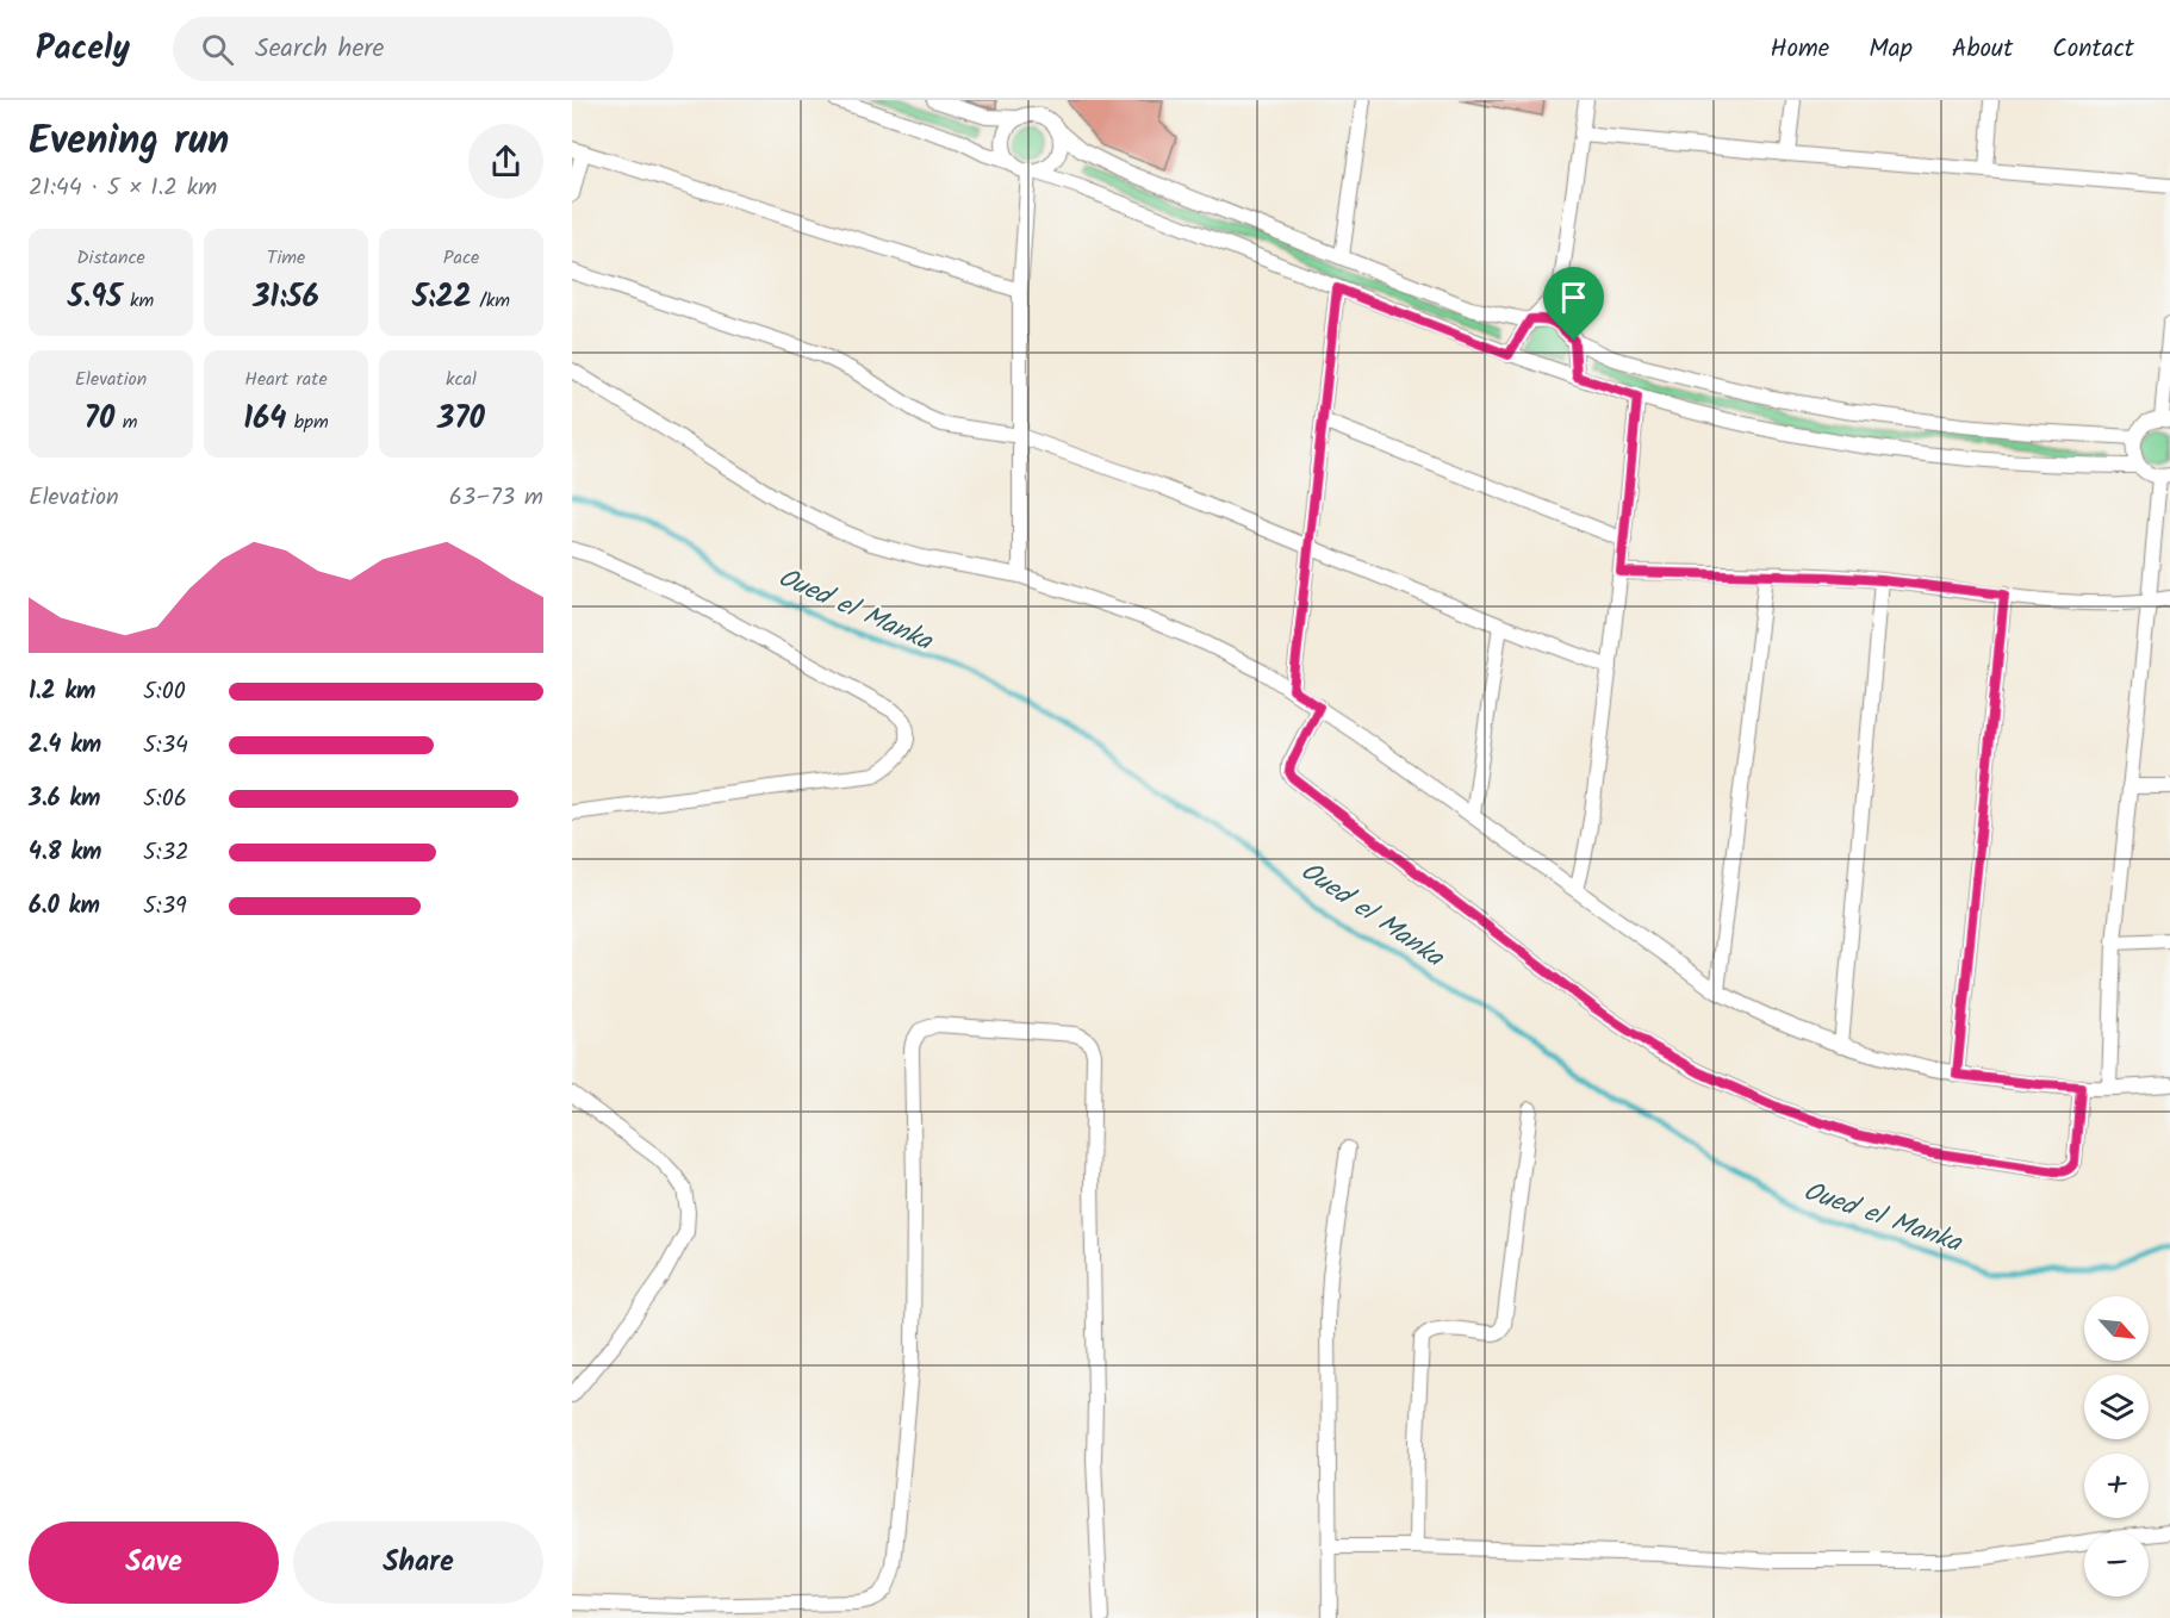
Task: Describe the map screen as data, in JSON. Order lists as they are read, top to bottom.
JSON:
{
  "water": ["Oued el Manka"],
  "north": "bottom right",
  "page": {
    "header": "Pacely",
    "search": "Search here",
    "nav": [
      "Home",
      "Map",
      "About",
      "Contact"
    ],
    "heading": ["Evening run", "21:44 · 5 × 1.2 km"],
    "stats": [
      ["Distance", "5.95 km"],
      ["Time", "31:56"],
      ["Pace", "5:22 /km"],
      ["Elevation", "70 m"],
      ["Heart rate", "164 bpm"],
      ["kcal", "370"]
    ],
    "chart": ["Elevation", "63–73 m"],
    "list": [
      {
        "name": "1.2 km",
        "note": "5:00"
      },
      {
        "name": "2.4 km",
        "note": "5:34"
      },
      {
        "name": "3.6 km",
        "note": "5:06"
      },
      {
        "name": "4.8 km",
        "note": "5:32"
      },
      {
        "name": "6.0 km",
        "note": "5:39"
      }
    ],
    "map_buttons": ["+", "−"],
    "buttons": ["Save", "Share"]
  }
}
